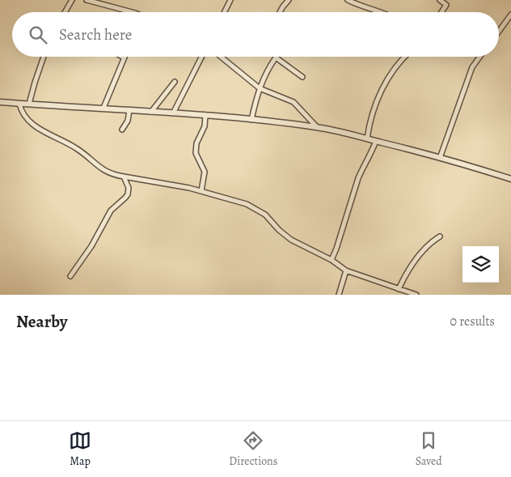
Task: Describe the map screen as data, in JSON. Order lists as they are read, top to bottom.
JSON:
{
  "page": {
    "search": "Search here",
    "heading": ["Nearby", "0 results"],
    "nav": ["Map", "Directions", "Saved"]
  }
}
